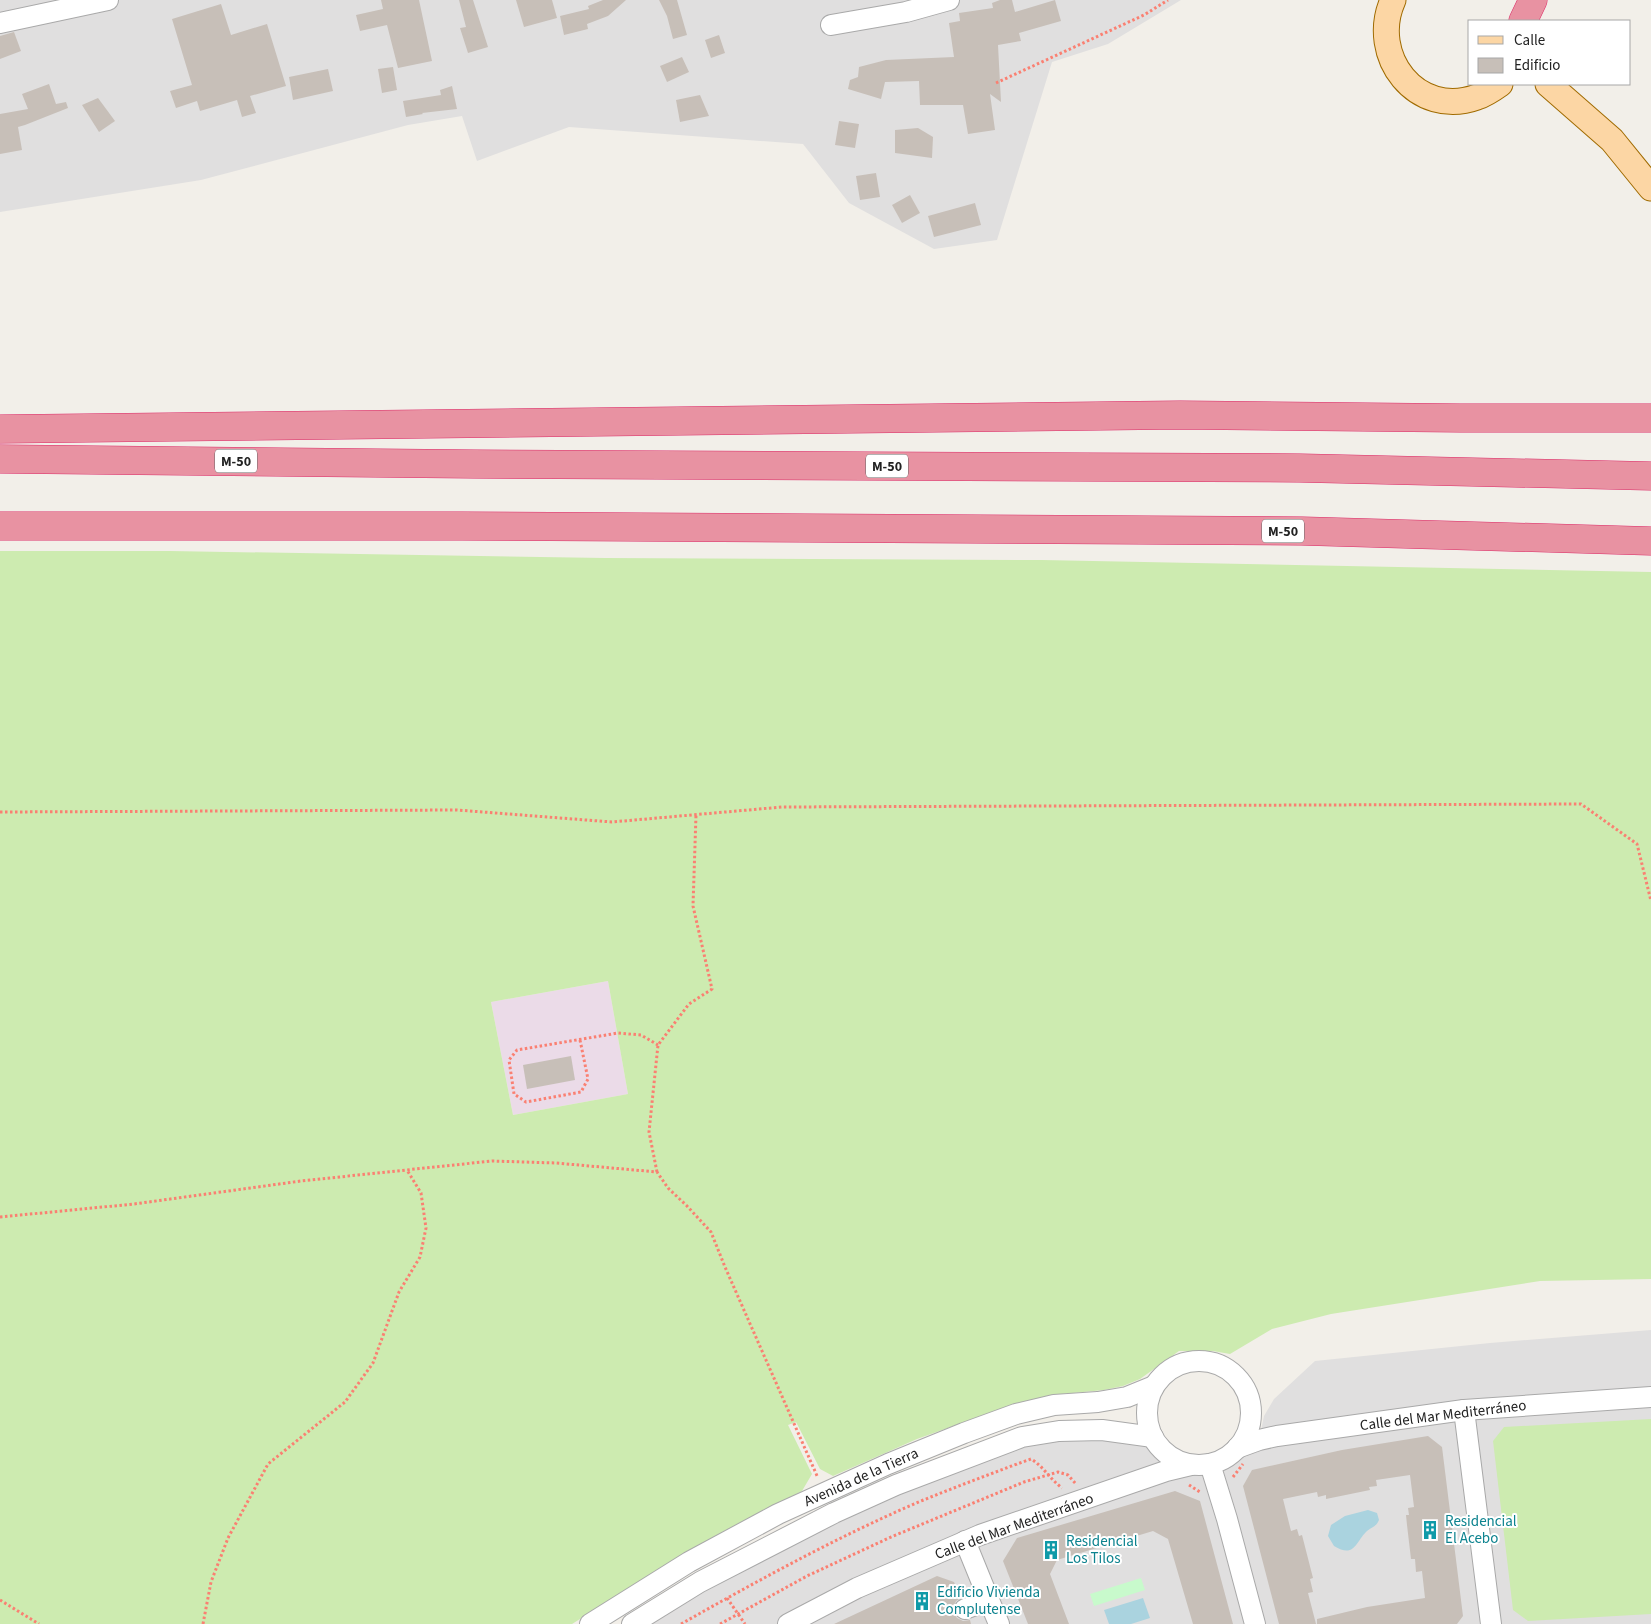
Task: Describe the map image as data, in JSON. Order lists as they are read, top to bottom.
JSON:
{
  "streets": {
    "highway": ["M-50"],
    "street": ["Calle del Mar Mediterráneo", "Avenida de la Tierra"]
  },
  "crossings": [
    ["Calle del Mar Mediterráneo", "Avenida de la Tierra"]
  ],
  "places": {
    "building": ["Residencial El Acebo", "Residencial Los Tilos", "Edificio Vivienda Complutense"]
  },
  "legend": ["Calle", "Edificio"]
}
